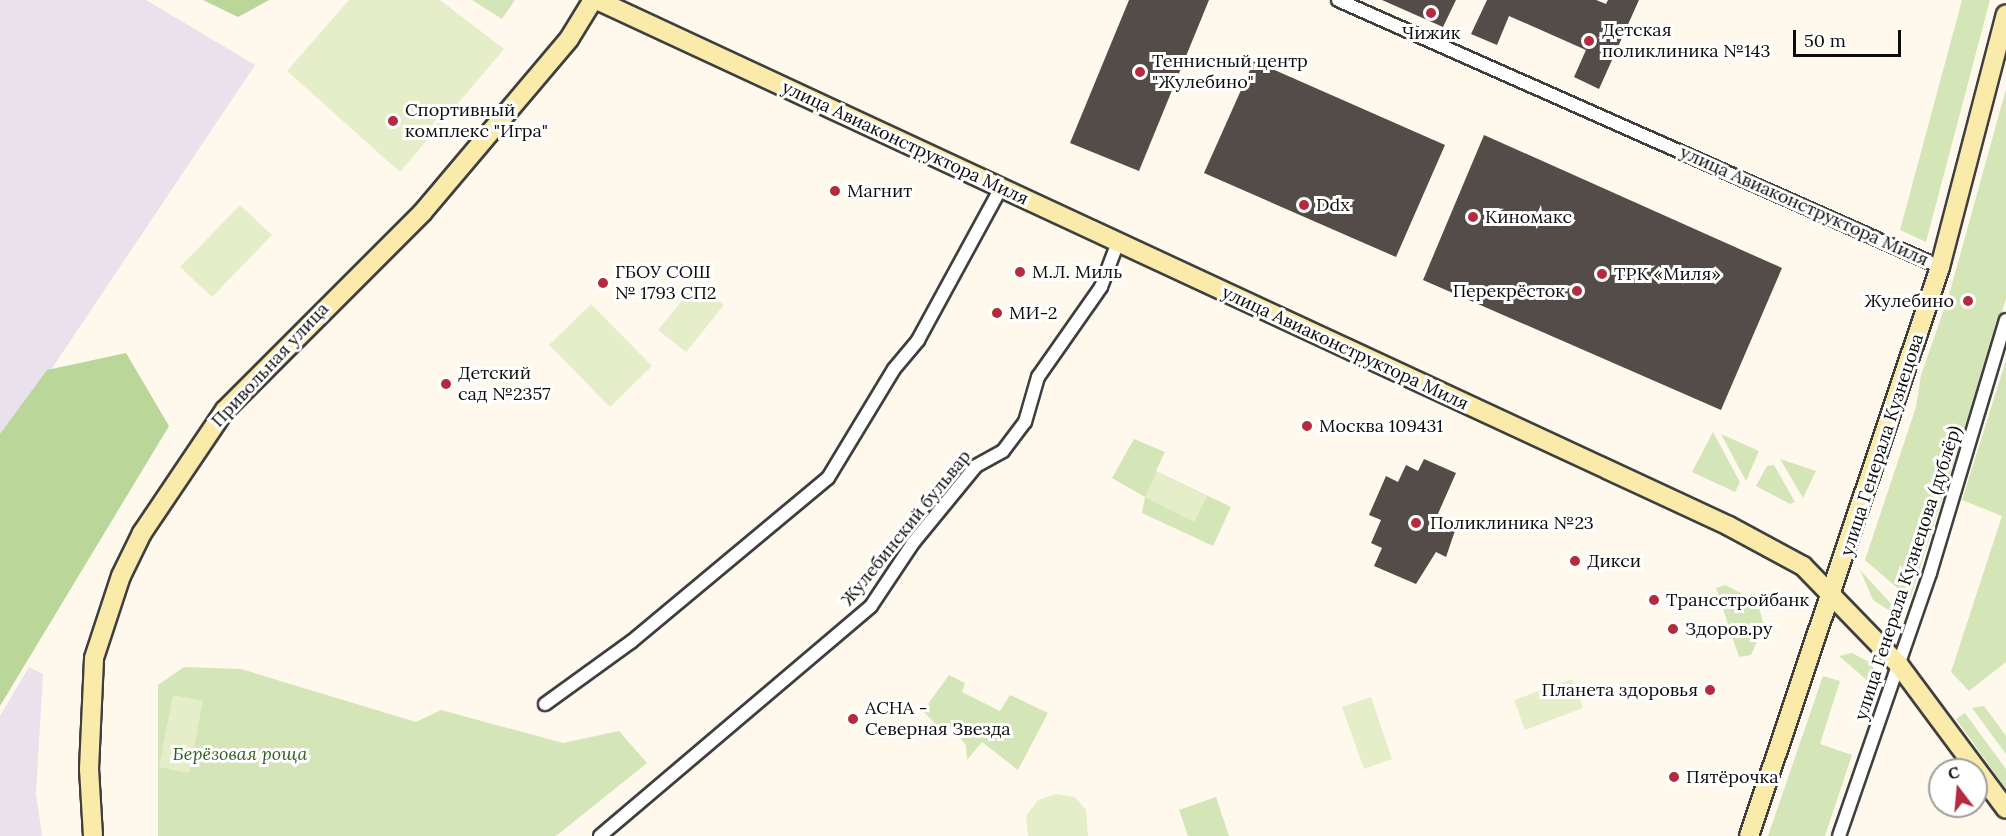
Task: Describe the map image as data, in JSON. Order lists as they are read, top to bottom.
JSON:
{
  "streets": {
    "main road": ["улица Авиаконструктора Миля", "Привольная улица", "улица Генерала Кузнецова"],
    "street": ["Жулебинский бульвар", "улица Генерала Кузнецова (дублёр)"]
  },
  "crossings": [
    ["улица Авиаконструктора Миля", "Привольная улица"],
    ["улица Авиаконструктора Миля", "улица Генерала Кузнецова"],
    ["улица Авиаконструктора Миля", "Жулебинский бульвар"],
    ["улица Авиаконструктора Миля", "улица Генерала Кузнецова (дублёр)"]
  ],
  "parks": ["Берёзовая роща"],
  "places": [
    "Чижик",
    "Детская поликлиника №143",
    "Теннисный центр \"Жулебино\"",
    "Спортивный комплекс \"Игра\"",
    "Магнит",
    "Ddx",
    "Киномакс",
    "М.Л. Миль",
    "ТРК «Миля»",
    "ГБОУ СОШ № 1793 СП2",
    "Перекрёсток",
    "Жулебино",
    "МИ-2",
    "Детский сад №2357",
    "Москва 109431",
    "Поликлиника №23",
    "Дикси",
    "Трансстройбанк",
    "Здоров.ру",
    "Планета здоровья",
    "АСНА - Северная Звезда",
    "Пятёрочка"
  ],
  "scale_bar": "50 m",
  "north": "top"
}
